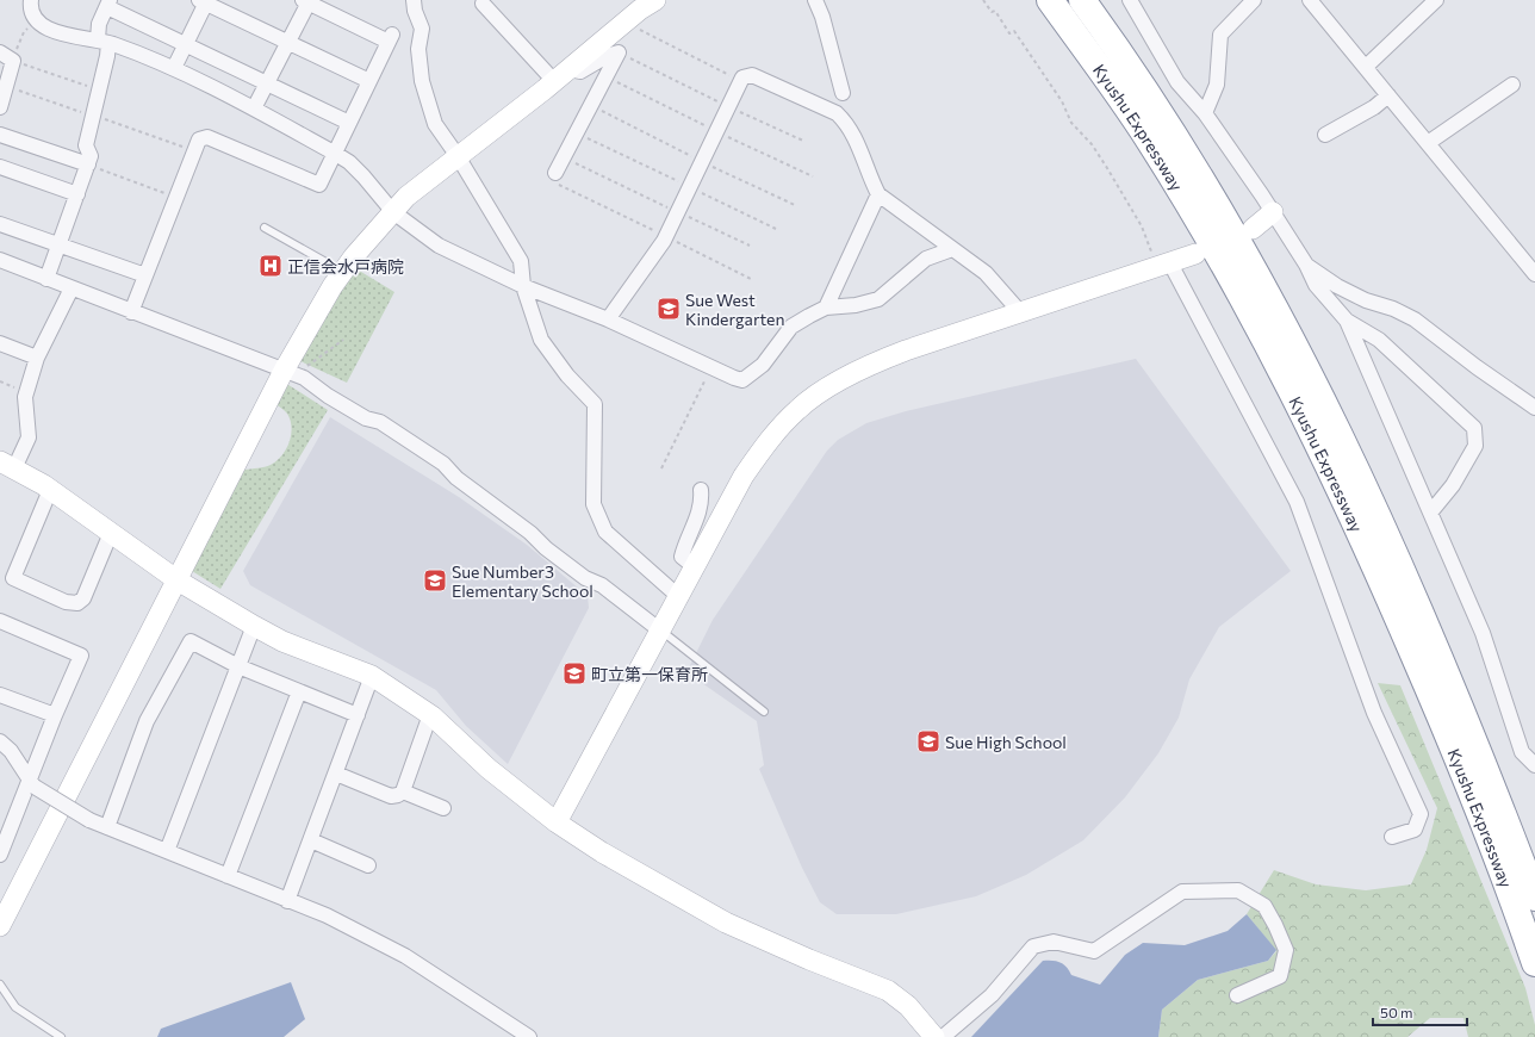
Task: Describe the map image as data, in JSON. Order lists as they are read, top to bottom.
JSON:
{
  "streets": {
    "highway": ["Kyushu Expressway"]
  },
  "places": {
    "hospital": ["正信会水戸病院"],
    "school or university": [
      "Sue West Kindergarten",
      "Sue Number3 Elementary School",
      "町立第一保育所",
      "Sue High School"
    ]
  },
  "scale_bar": "50 m"
}
